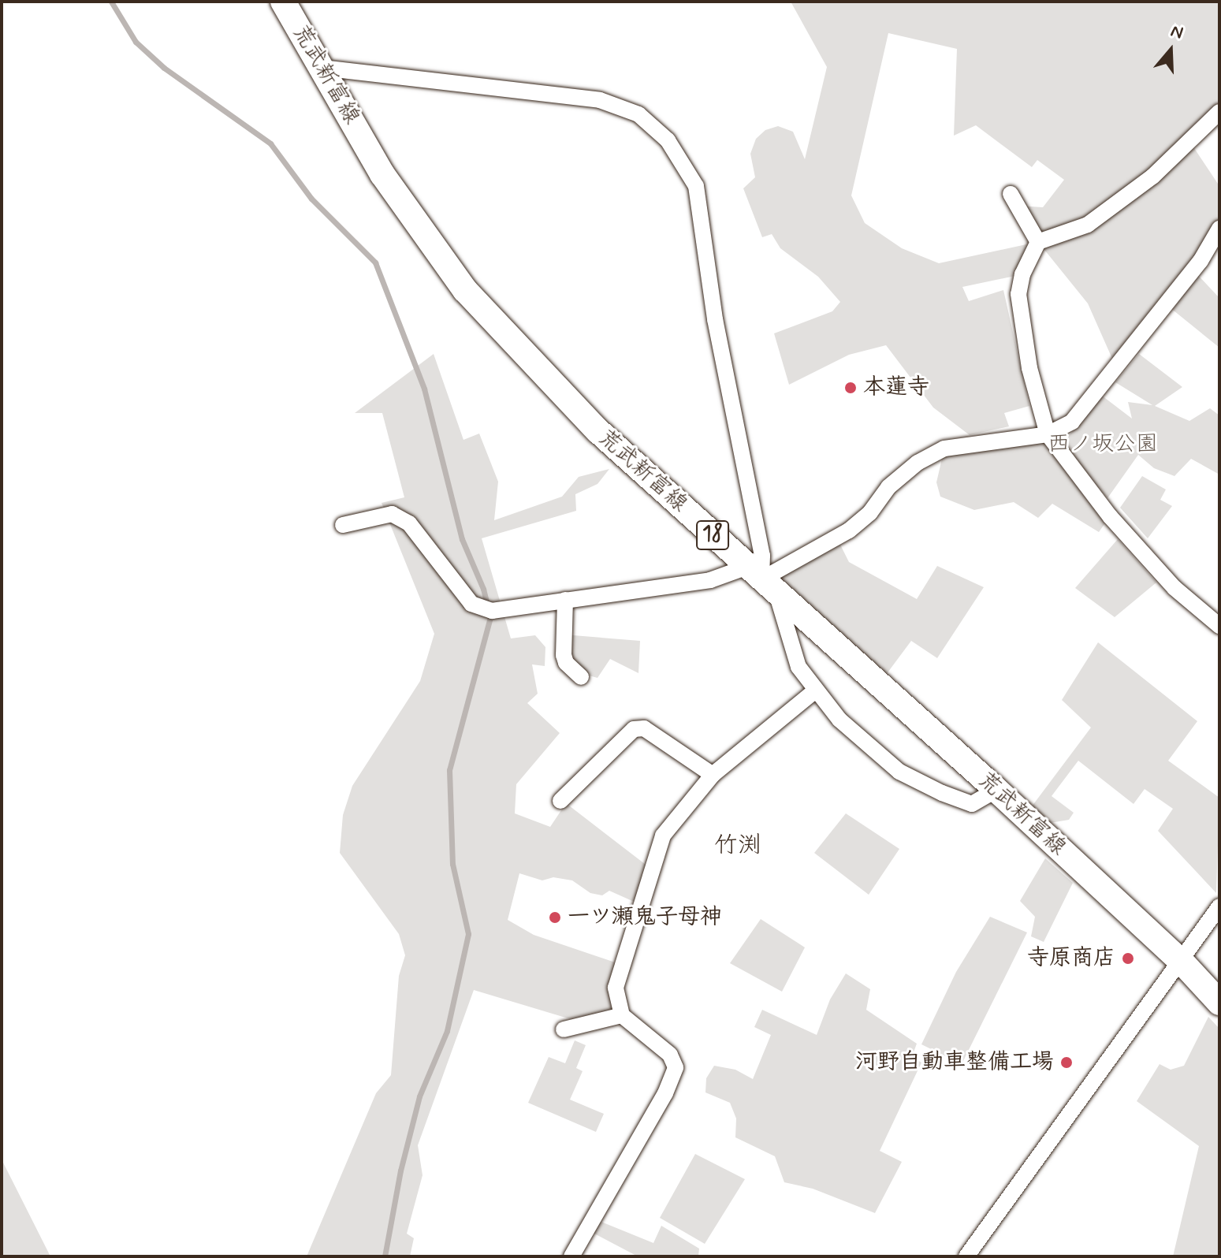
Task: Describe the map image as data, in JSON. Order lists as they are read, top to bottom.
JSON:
{
  "streets": {
    "main road": ["荒武新富線", "18"]
  },
  "districts": ["竹渕"],
  "parks": ["西ノ坂公園"],
  "places": [
    "本蓮寺",
    "一ツ瀬鬼子母神",
    "寺原商店",
    "河野自動車整備工場"
  ],
  "north": "top"
}
